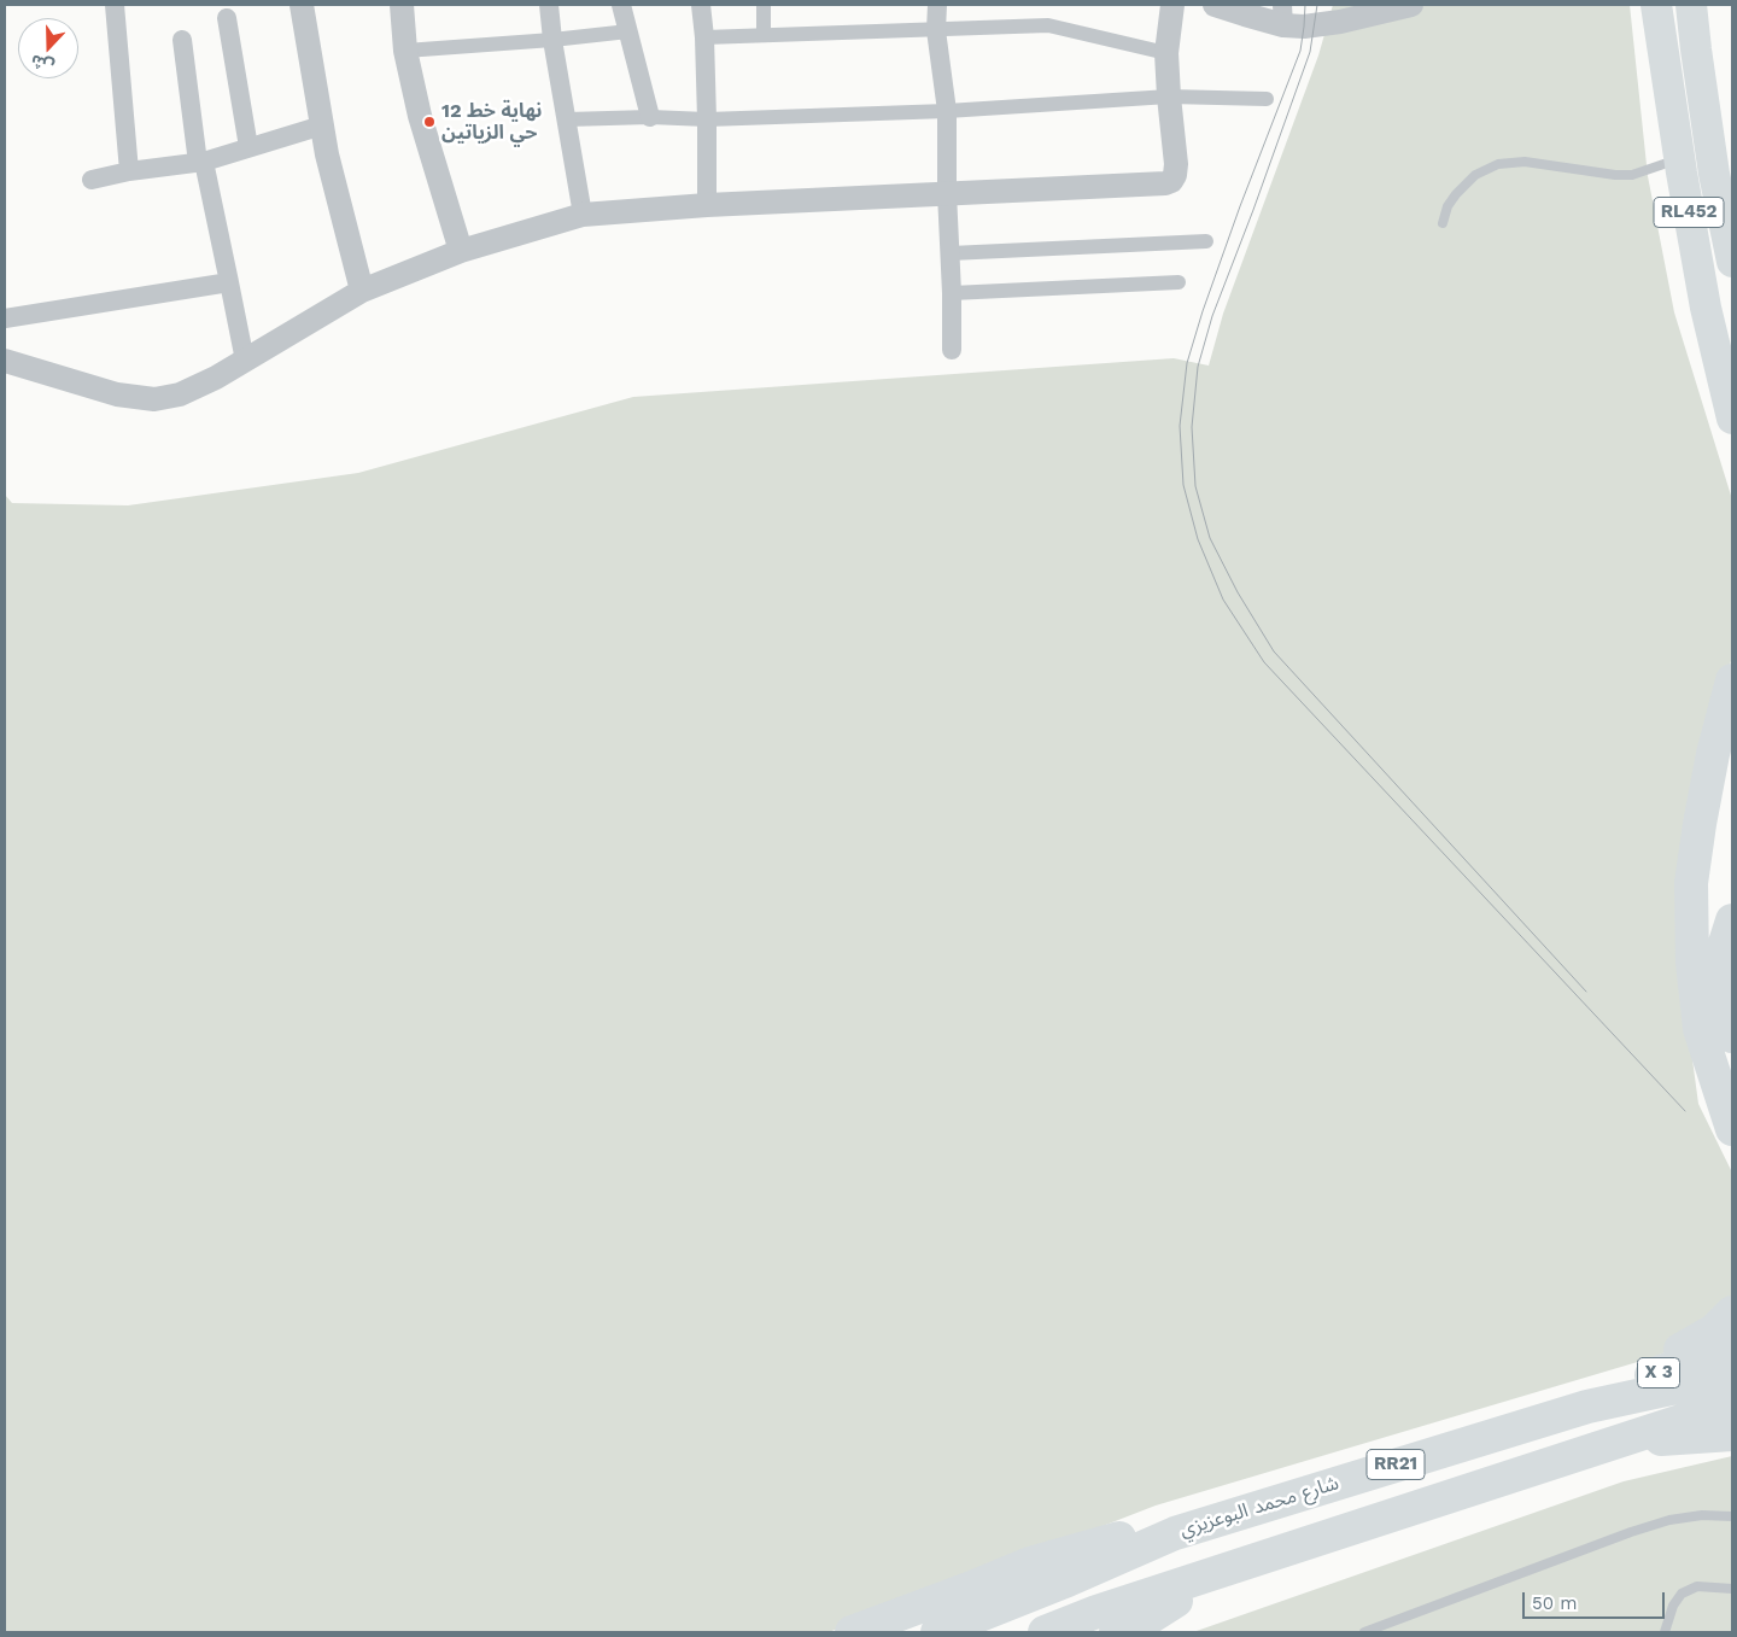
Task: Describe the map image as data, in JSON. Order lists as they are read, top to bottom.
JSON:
{
  "streets": {
    "highway": [
      "RL452",
      "X 3",
      "RR21",
      "شارع محمد البوعزيزي"
    ]
  },
  "crossings": [
    ["X 3", "شارع محمد البوعزيزي"]
  ],
  "places": ["نهاية خط 12 حي الزياتين"],
  "scale_bar": "50 m",
  "north": "bottom"
}
